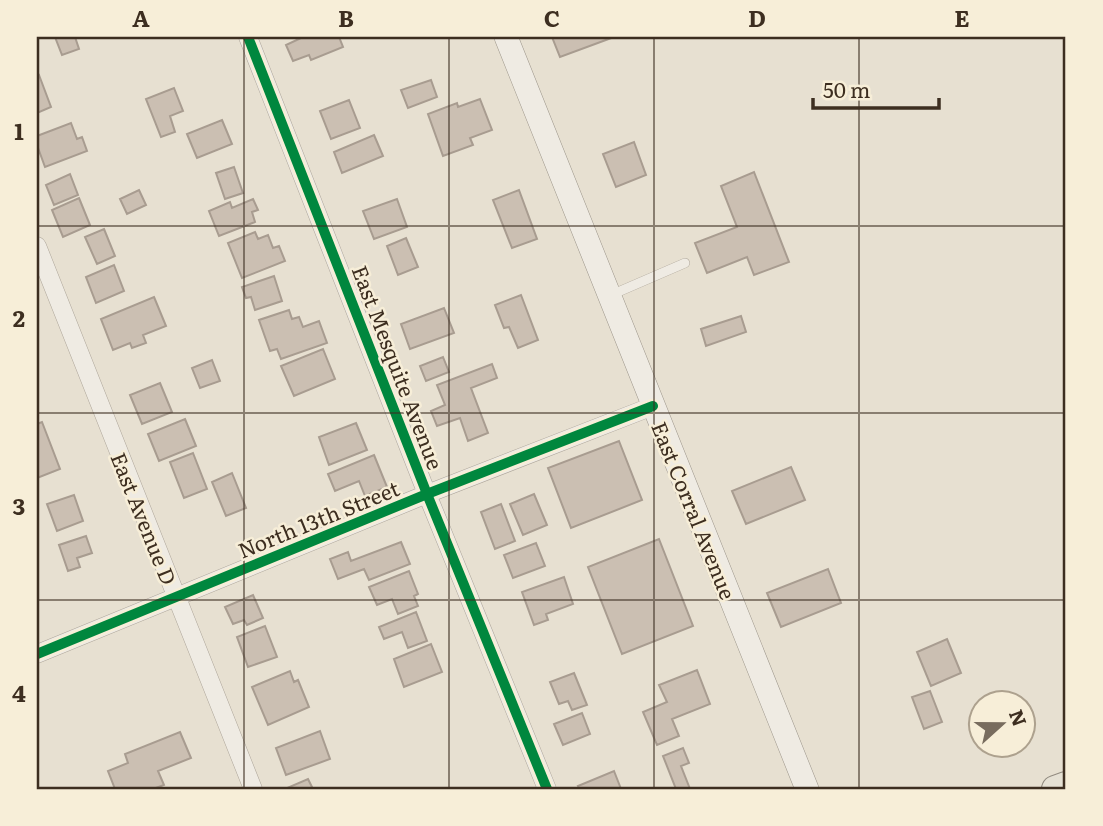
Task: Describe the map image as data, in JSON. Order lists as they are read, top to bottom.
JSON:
{
  "streets": {
    "main road": ["East Corral Avenue"],
    "street": ["East Mesquite Avenue", "East Avenue D", "North 13th Street"]
  },
  "crossings": [
    ["East Mesquite Avenue", "North 13th Street"],
    ["East Corral Avenue", "North 13th Street"],
    ["East Avenue D", "North 13th Street"]
  ],
  "scale_bar": "50 m",
  "north": "right",
  "grid": {
    "columns": [
      "A",
      "B",
      "C",
      "D",
      "E"
    ],
    "rows": [
      "1",
      "2",
      "3",
      "4"
    ]
  }
}
